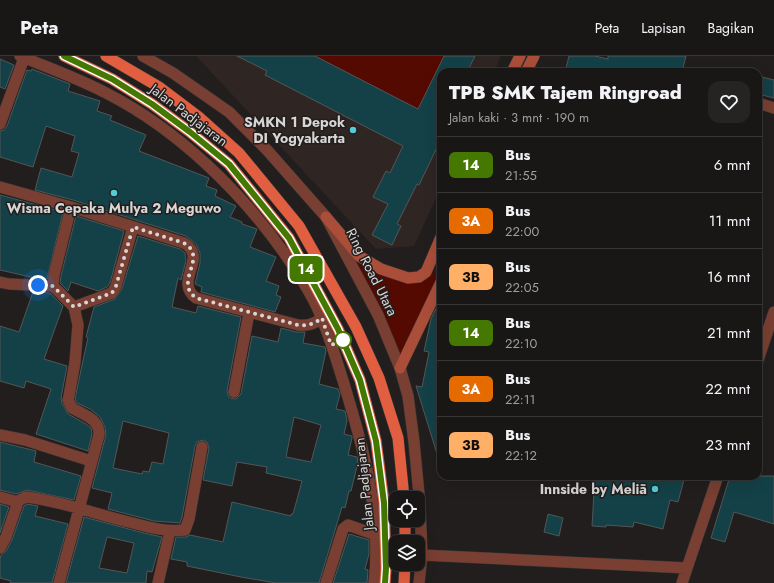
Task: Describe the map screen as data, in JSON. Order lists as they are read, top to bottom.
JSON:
{
  "streets": {
    "highway": ["Jalan Padjajaran"],
    "street": ["Ring Road Utara"]
  },
  "places": ["SMKN 1 Depok DI Yogyakarta", "Wisma Cepaka Mulya 2 Meguwo", "Innside by Meliã"],
  "lines": ["bus line 14"],
  "page": {
    "header": "Peta",
    "nav": ["Peta", "Lapisan", "Bagikan"],
    "on_map": "14",
    "heading": ["TPB SMK Tajem Ringroad", "Jalan kaki · 3 mnt · 190 m"],
    "list": [
      {
        "mark": "14",
        "name": "Bus",
        "note": "21:55",
        "value": "6 mnt"
      },
      {
        "mark": "3A",
        "name": "Bus",
        "note": "22:00",
        "value": "11 mnt"
      },
      {
        "mark": "3B",
        "name": "Bus",
        "note": "22:05",
        "value": "16 mnt"
      },
      {
        "mark": "14",
        "name": "Bus",
        "note": "22:10",
        "value": "21 mnt"
      },
      {
        "mark": "3A",
        "name": "Bus",
        "note": "22:11",
        "value": "22 mnt"
      },
      {
        "mark": "3B",
        "name": "Bus",
        "note": "22:12",
        "value": "23 mnt"
      }
    ]
  }
}
